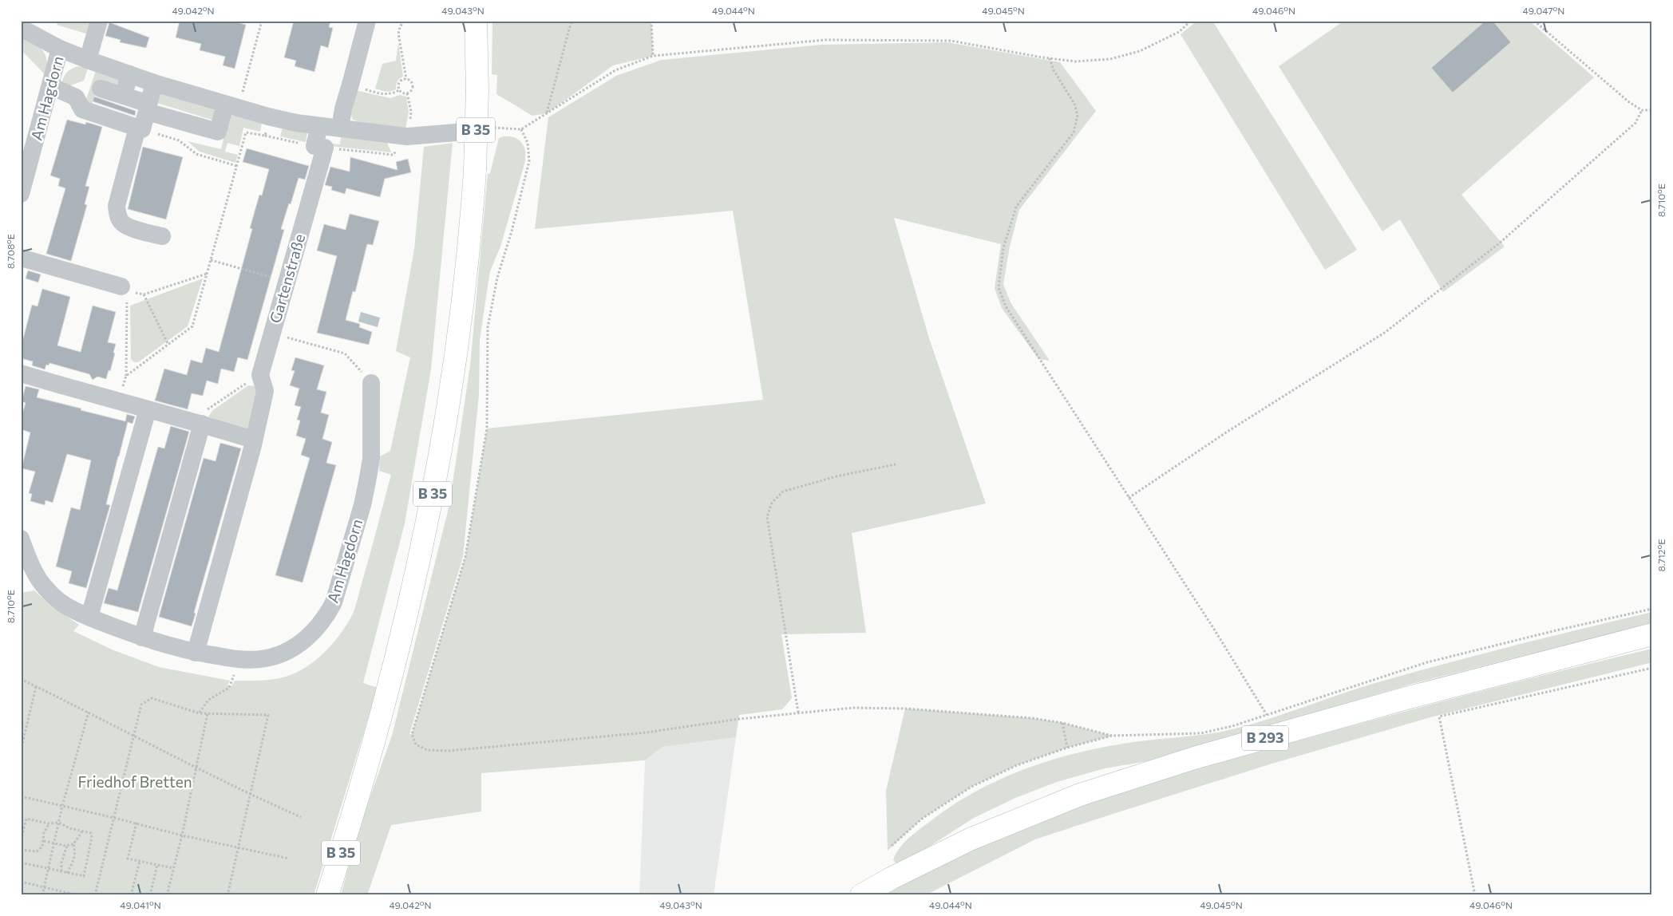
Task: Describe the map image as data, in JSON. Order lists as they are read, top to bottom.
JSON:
{
  "streets": {
    "main road": ["B 35", "B 293"],
    "street": ["Am Hagdorn", "Gartenstraße"]
  },
  "parks": ["Friedhof Bretten"],
  "coordinates": [
    "49.042°N",
    "49.043°N",
    "49.044°N",
    "49.045°N",
    "49.046°N",
    "49.047°N",
    "8.710°E",
    "8.708°E",
    "8.712°E",
    "49.041°N"
  ]
}
